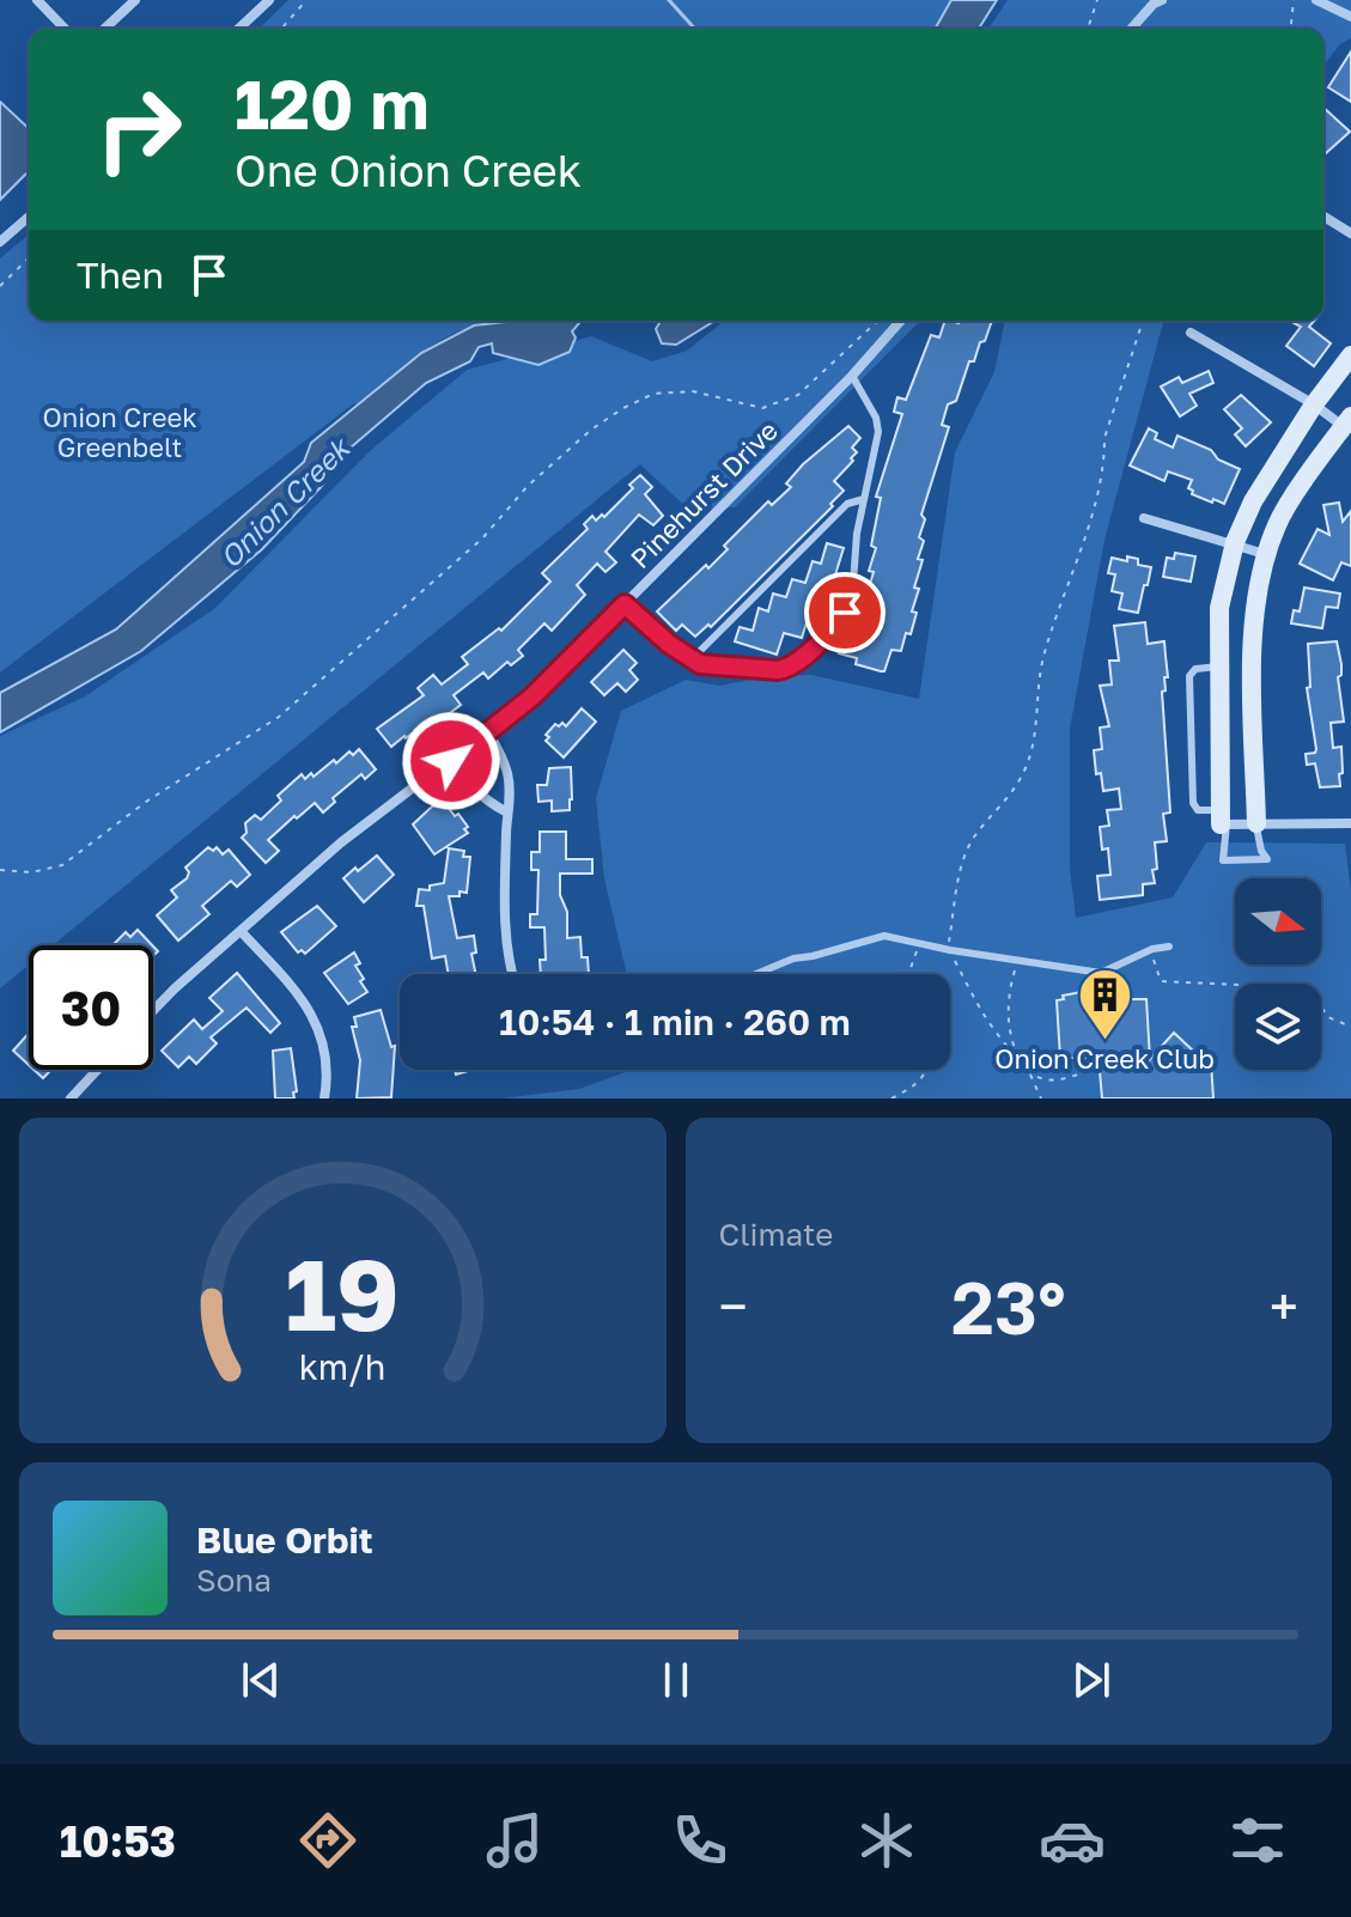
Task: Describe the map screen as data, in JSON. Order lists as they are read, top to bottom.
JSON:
{
  "streets": {
    "street": ["Pinehurst Drive"]
  },
  "water": ["Onion Creek"],
  "parks": ["Onion Creek Greenbelt"],
  "places": {
    "building": ["Onion Creek Club"]
  },
  "north": "right",
  "page": {
    "turn": ["120 m", "One Onion Creek"],
    "then": "Then",
    "limit": "30",
    "trip": "10:54 · 1 min · 260 m",
    "tile": "Climate",
    "heat": ["−", "23°", "+"],
    "song": ["Blue Orbit", "Sona"],
    "tabs": "10:53",
    "gauge": ["19", "km/h"]
  }
}
